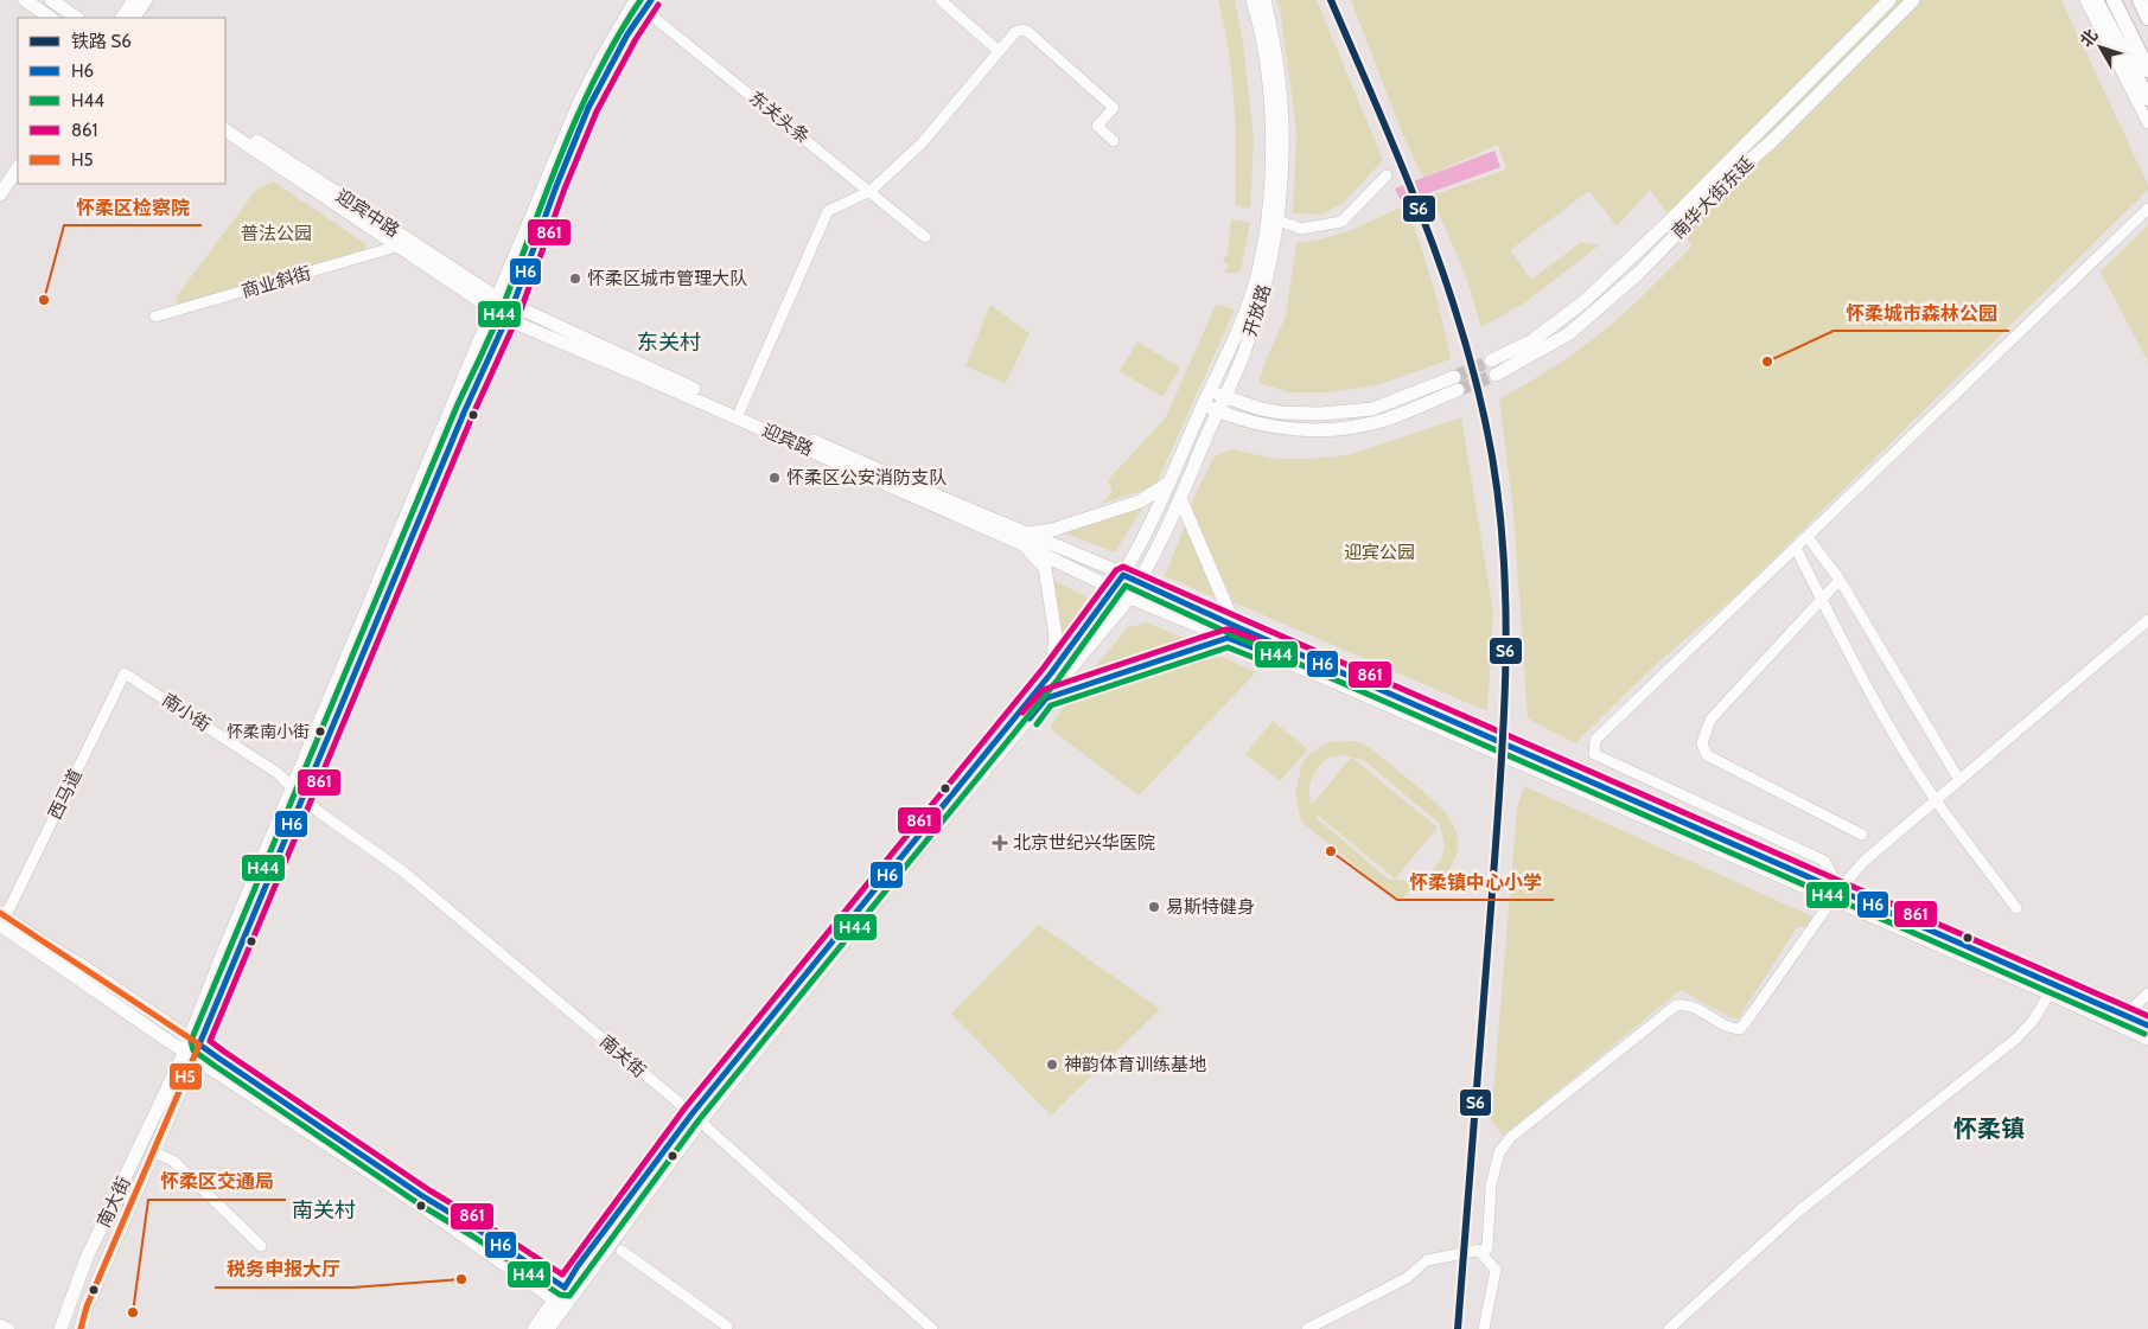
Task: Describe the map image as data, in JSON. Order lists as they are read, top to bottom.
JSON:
{
  "streets": {
    "main road": [
      "南华大街东延",
      "迎宾中路",
      "开放路",
      "迎宾路",
      "南大街"
    ],
    "street": [
      "东关头条",
      "商业斜街",
      "南小街",
      "西马道",
      "南关街"
    ]
  },
  "crossings": [
    ["东关头条", "南大街"],
    ["迎宾中路", "商业斜街"],
    ["迎宾中路", "迎宾路"],
    ["迎宾中路", "南大街"],
    ["开放路", "迎宾路"],
    ["开放路", "南关街"],
    ["迎宾路", "南大街"],
    ["南小街", "西马道"],
    ["南小街", "南关街"],
    ["南小街", "南大街"],
    ["南关街", "南大街"]
  ],
  "districts": ["东关村", "怀柔镇", "南关村"],
  "parks": ["普法公园", "迎宾公园"],
  "places": {
    "other": [
      "怀柔区城市管理大队",
      "怀柔区检察院",
      "怀柔城市森林公园",
      "怀柔区公安消防支队",
      "怀柔南小街",
      "怀柔镇中心小学",
      "易斯特健身",
      "神韵体育训练基地",
      "税务申报大厅",
      "怀柔区交通局"
    ],
    "health": ["北京世纪兴华医院"]
  },
  "lines": [
    "rail line S6",
    "transit line H6",
    "transit line H44",
    "transit line 861",
    "transit line H5"
  ],
  "legend": [
    "铁路 S6",
    "H6",
    "H44",
    "861",
    "H5"
  ],
  "north": "top left"
}
